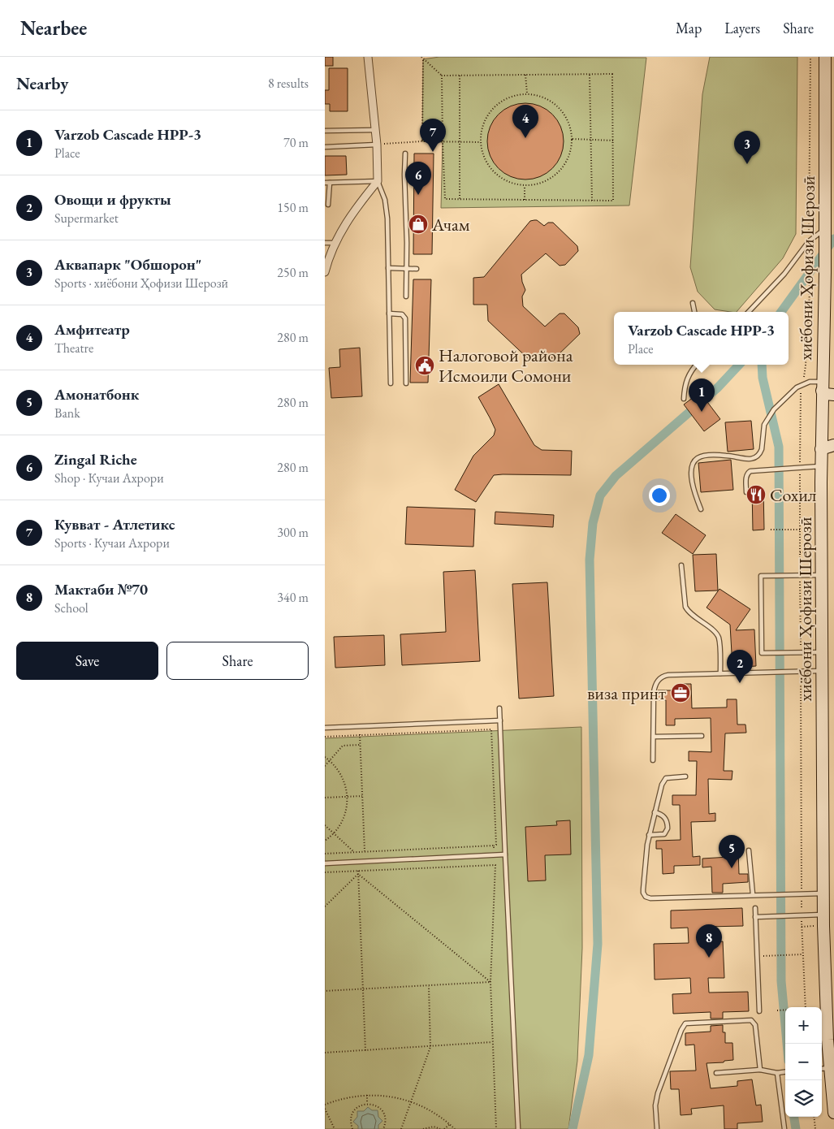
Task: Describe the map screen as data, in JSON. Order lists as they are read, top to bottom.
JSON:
{
  "streets": {
    "main road": ["хиёбони Ҳофизи Шерозӣ"]
  },
  "places": {
    "shop": ["Ачам"],
    "public building": ["Налоговой района Исмоили Сомони"],
    "restaurant": ["Сохил"],
    "office": ["виза принт"]
  },
  "page": {
    "header": "Nearbee",
    "nav": ["Map", "Layers", "Share"],
    "heading": ["Nearby", "8 results"],
    "pins": [
      "4",
      "7",
      "3",
      "6",
      "1",
      "2",
      "5",
      "8"
    ],
    "list": [
      {
        "mark": "1",
        "name": "Varzob Cascade HPP-3",
        "note": "Place",
        "value": "70 m"
      },
      {
        "mark": "2",
        "name": "Овощи и фрукты",
        "note": "Supermarket",
        "value": "150 m"
      },
      {
        "mark": "3",
        "name": "Аквапарк \"Обшорон\"",
        "note": "Sports · хиёбони Ҳофизи Шерозӣ",
        "value": "250 m"
      },
      {
        "mark": "4",
        "name": "Aмфитеатр",
        "note": "Theatre",
        "value": "280 m"
      },
      {
        "mark": "5",
        "name": "Амонатбонк",
        "note": "Bank",
        "value": "280 m"
      },
      {
        "mark": "6",
        "name": "Zingal Riche",
        "note": "Shop · Кучаи Ахрори",
        "value": "280 m"
      },
      {
        "mark": "7",
        "name": "Кувват - Атлетикс",
        "note": "Sports · Кучаи Ахрори",
        "value": "300 m"
      },
      {
        "mark": "8",
        "name": "Мактаби №70",
        "note": "School",
        "value": "340 m"
      }
    ],
    "popup": ["Varzob Cascade HPP-3", "Place"],
    "buttons": ["Save", "Share"],
    "map_buttons": ["+", "−"]
  }
}
